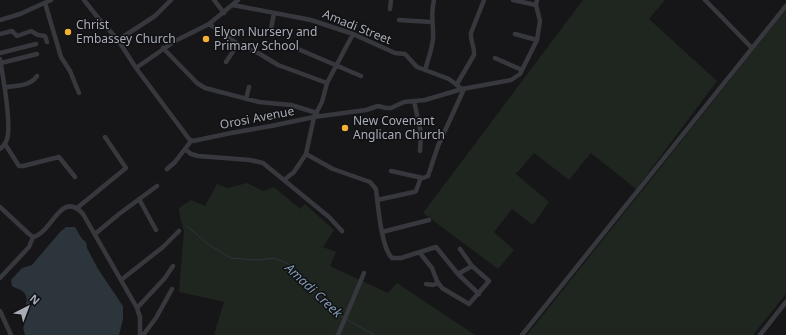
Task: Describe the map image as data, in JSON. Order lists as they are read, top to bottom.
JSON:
{
  "streets": {
    "street": ["Amadi Street", "Orosi Avenue"]
  },
  "crossings": [
    ["Amadi Street", "Orosi Avenue"]
  ],
  "water": ["Amadi Creek"],
  "places": ["Christ Embassey Church", "Elyon Nursery and Primary School", "New Covenant Anglican Church"],
  "north": "top right"
}
